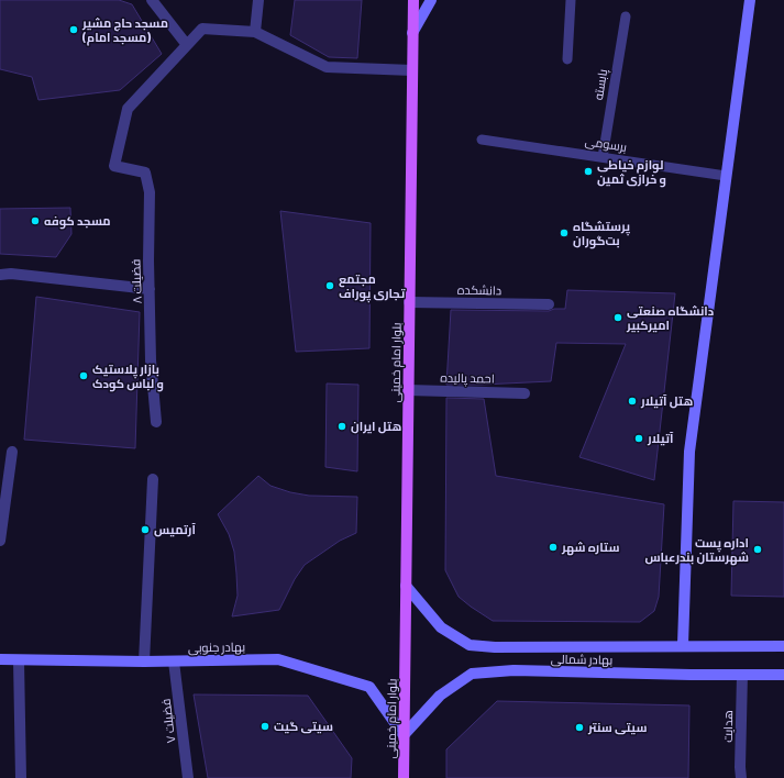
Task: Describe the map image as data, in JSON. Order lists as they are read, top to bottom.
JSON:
{
  "streets": {
    "main road": ["بلوار امام خمینی", "بهادر جنوبی", "بهادر شمالی"],
    "street": [
      "فضیلت ۸",
      "دانشکده",
      "احمد پالیده",
      "فضیلت ۷",
      "هدایت"
    ],
    "lane": ["پابسته", "برسومی"]
  },
  "crossings": [
    ["پابسته", "برسومی"],
    ["دانشکده", "بلوار امام خمینی"],
    ["بلوار امام خمینی", "احمد پالیده"],
    ["بلوار امام خمینی", "بهادر جنوبی"],
    ["بلوار امام خمینی", "بهادر شمالی"],
    ["بهادر جنوبی", "بهادر شمالی"],
    ["بهادر جنوبی", "فضیلت ۷"],
    ["بهادر شمالی", "هدایت"]
  ],
  "places": [
    "مسجد حاج مشیر (مسجد امام)",
    "لوازم خیاطی و خرازی ثمین",
    "مسجد کوفه",
    "پرستشگاه بت‌گوران",
    "مجتمع تجاری پوراف",
    "دانشگاه صنعتی امیرکبیر",
    "بازار پلاستیک و لباس کودک",
    "هتل آتیلار",
    "هتل ایران",
    "آتیلار",
    "آرتمیس",
    "ستاره شهر",
    "اداره پست شهرستان بندرعباس",
    "سیتی گیت",
    "سیتی سنتر"
  ]
}
